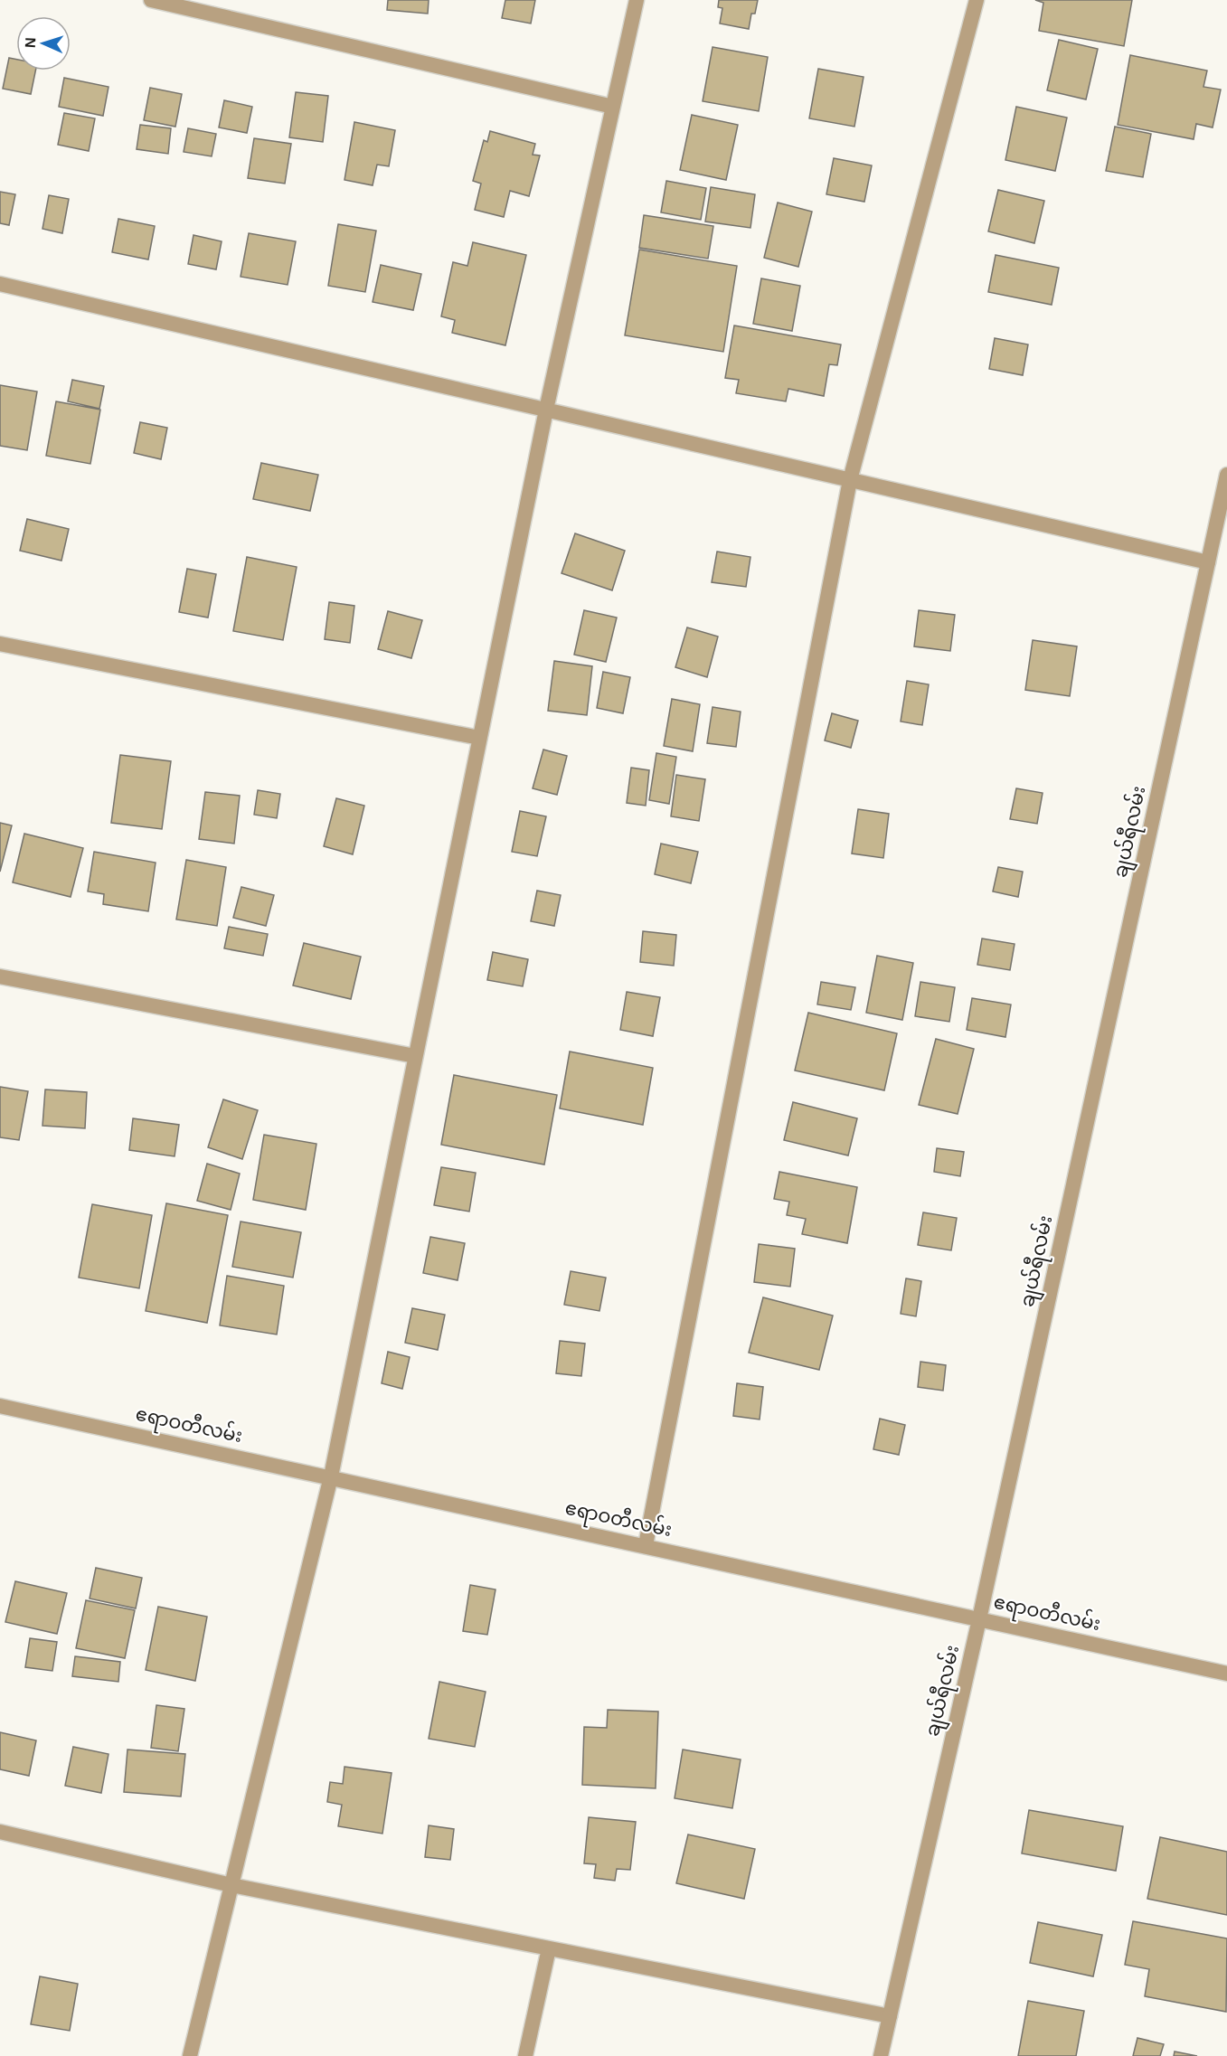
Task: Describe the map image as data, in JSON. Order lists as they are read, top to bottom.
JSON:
{
  "streets": {
    "street": ["ချယ်ရီလမ်း", "ဧရာဝတီလမ်း"]
  },
  "crossings": [
    ["ချယ်ရီလမ်း", "ဧရာဝတီလမ်း"]
  ],
  "north": "left"
}
